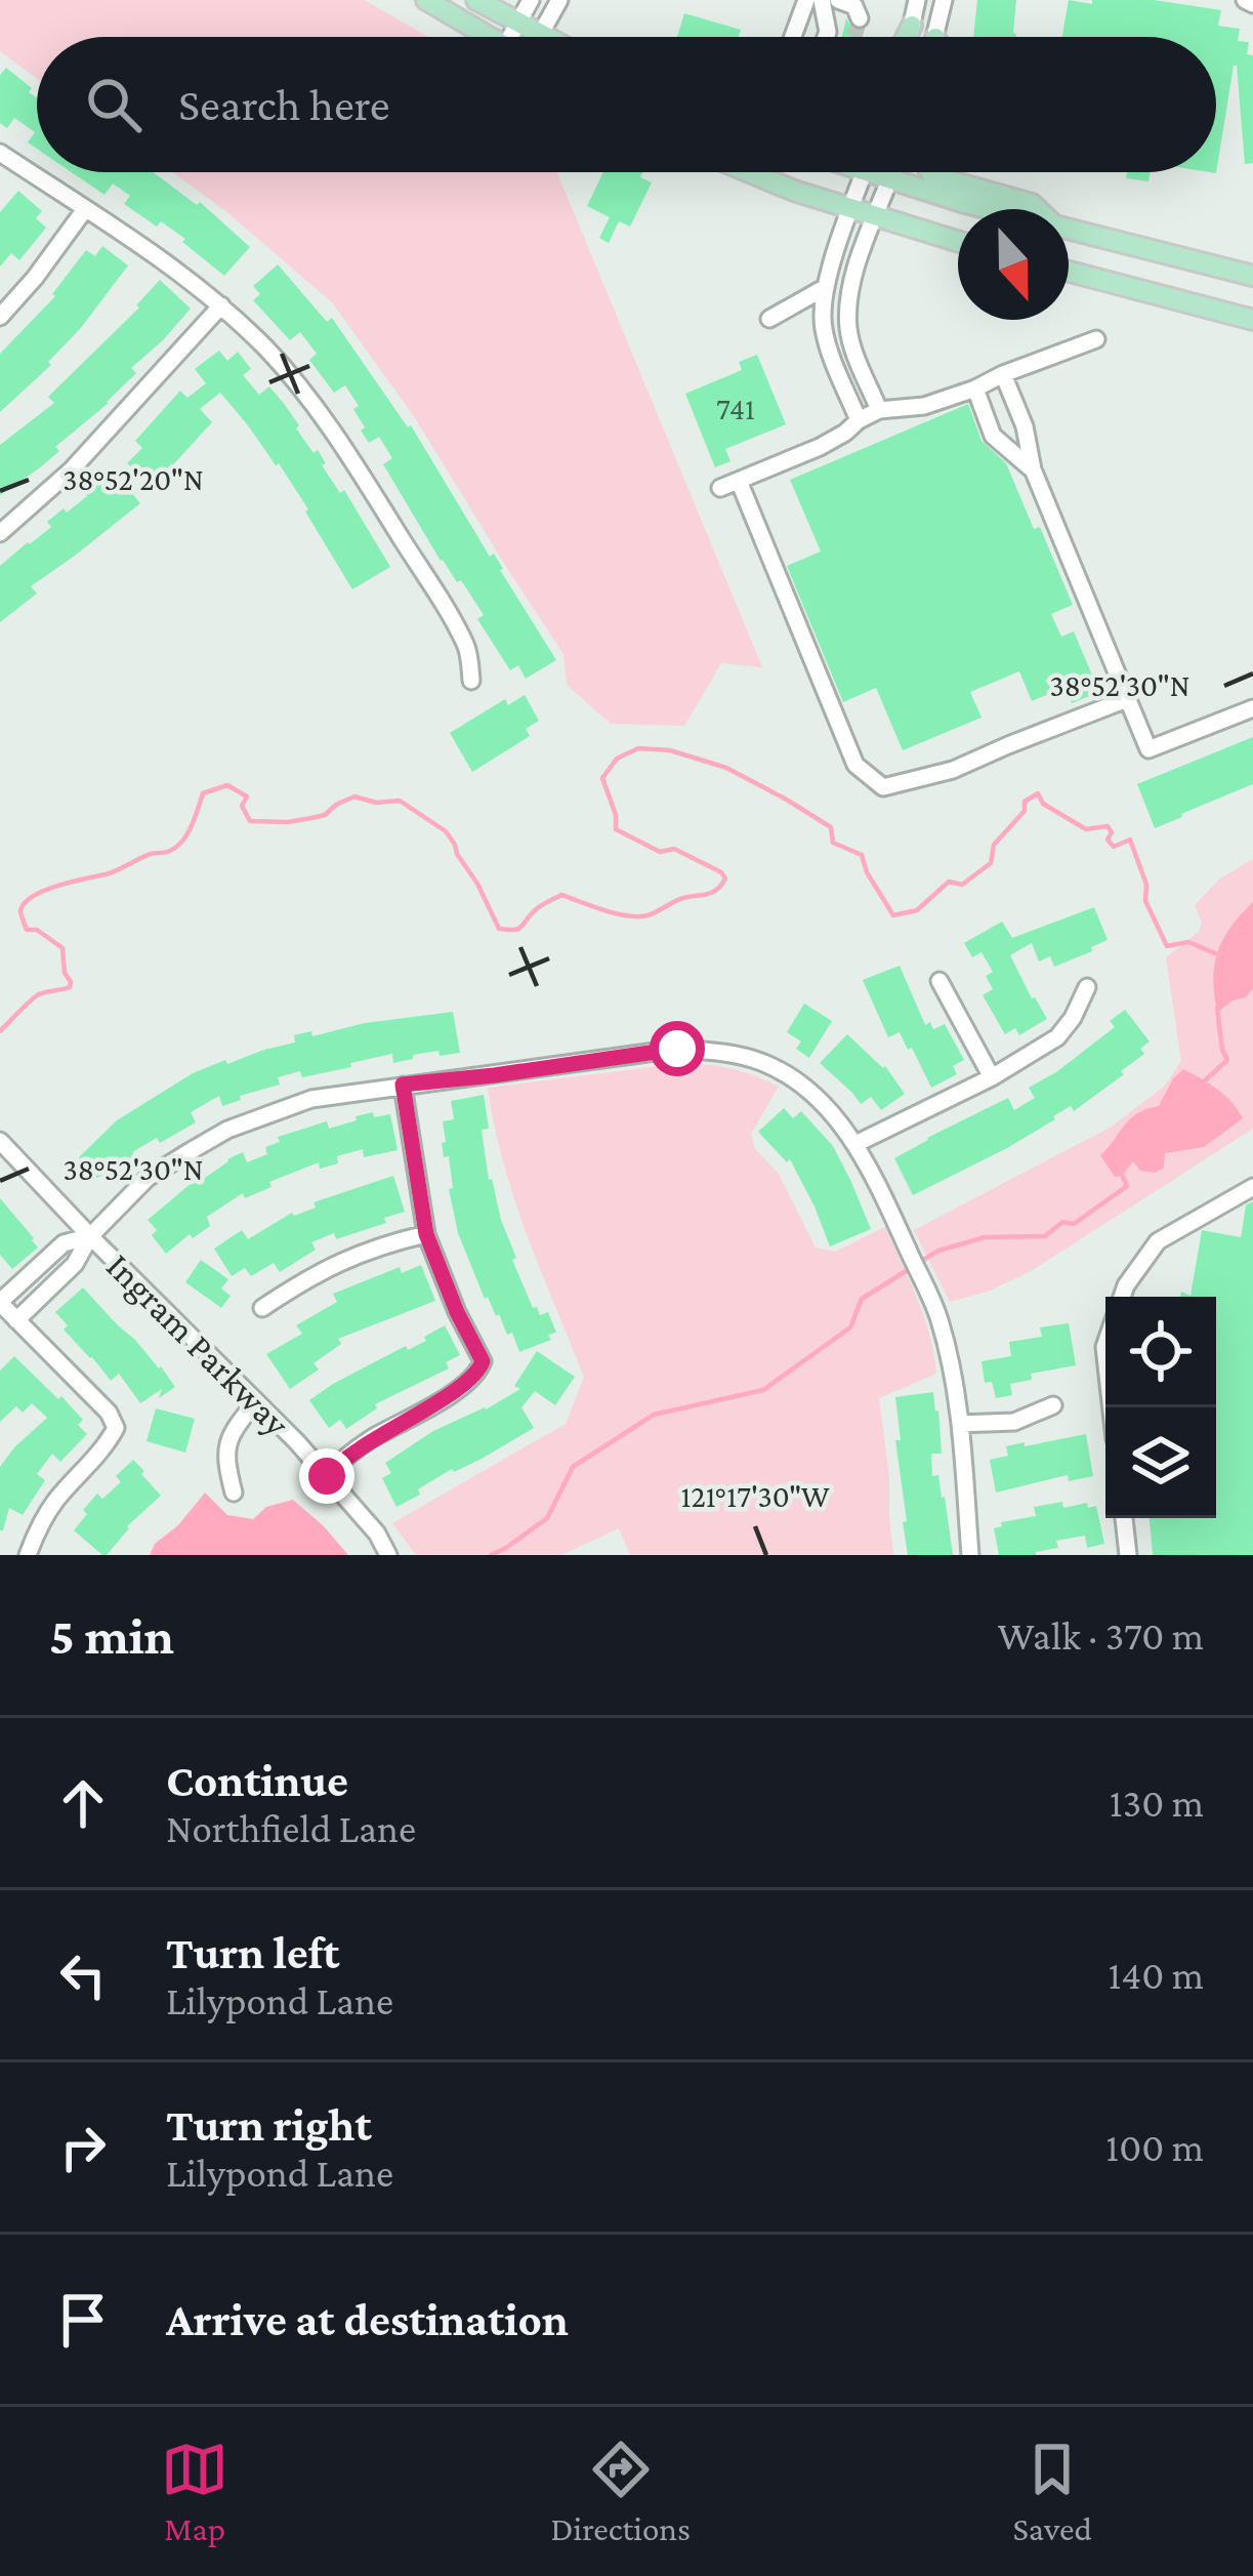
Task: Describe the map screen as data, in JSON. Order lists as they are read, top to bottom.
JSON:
{
  "streets": {
    "street": ["Ingram Parkway"]
  },
  "house_numbers": ["741"],
  "north": "bottom",
  "page": {
    "search": "Search here",
    "heading": ["5 min", "Walk · 370 m"],
    "list": [
      ["Continue", "Northfield Lane", "130 m"],
      ["Turn left", "Lilypond Lane", "140 m"],
      ["Turn right", "Lilypond Lane", "100 m"],
      "Arrive at destination"
    ],
    "nav": ["Map", "Directions", "Saved"]
  },
  "coordinates": ["38°52'20\"N", "38°52'30\"N", "121°17'30\"W"]
}
